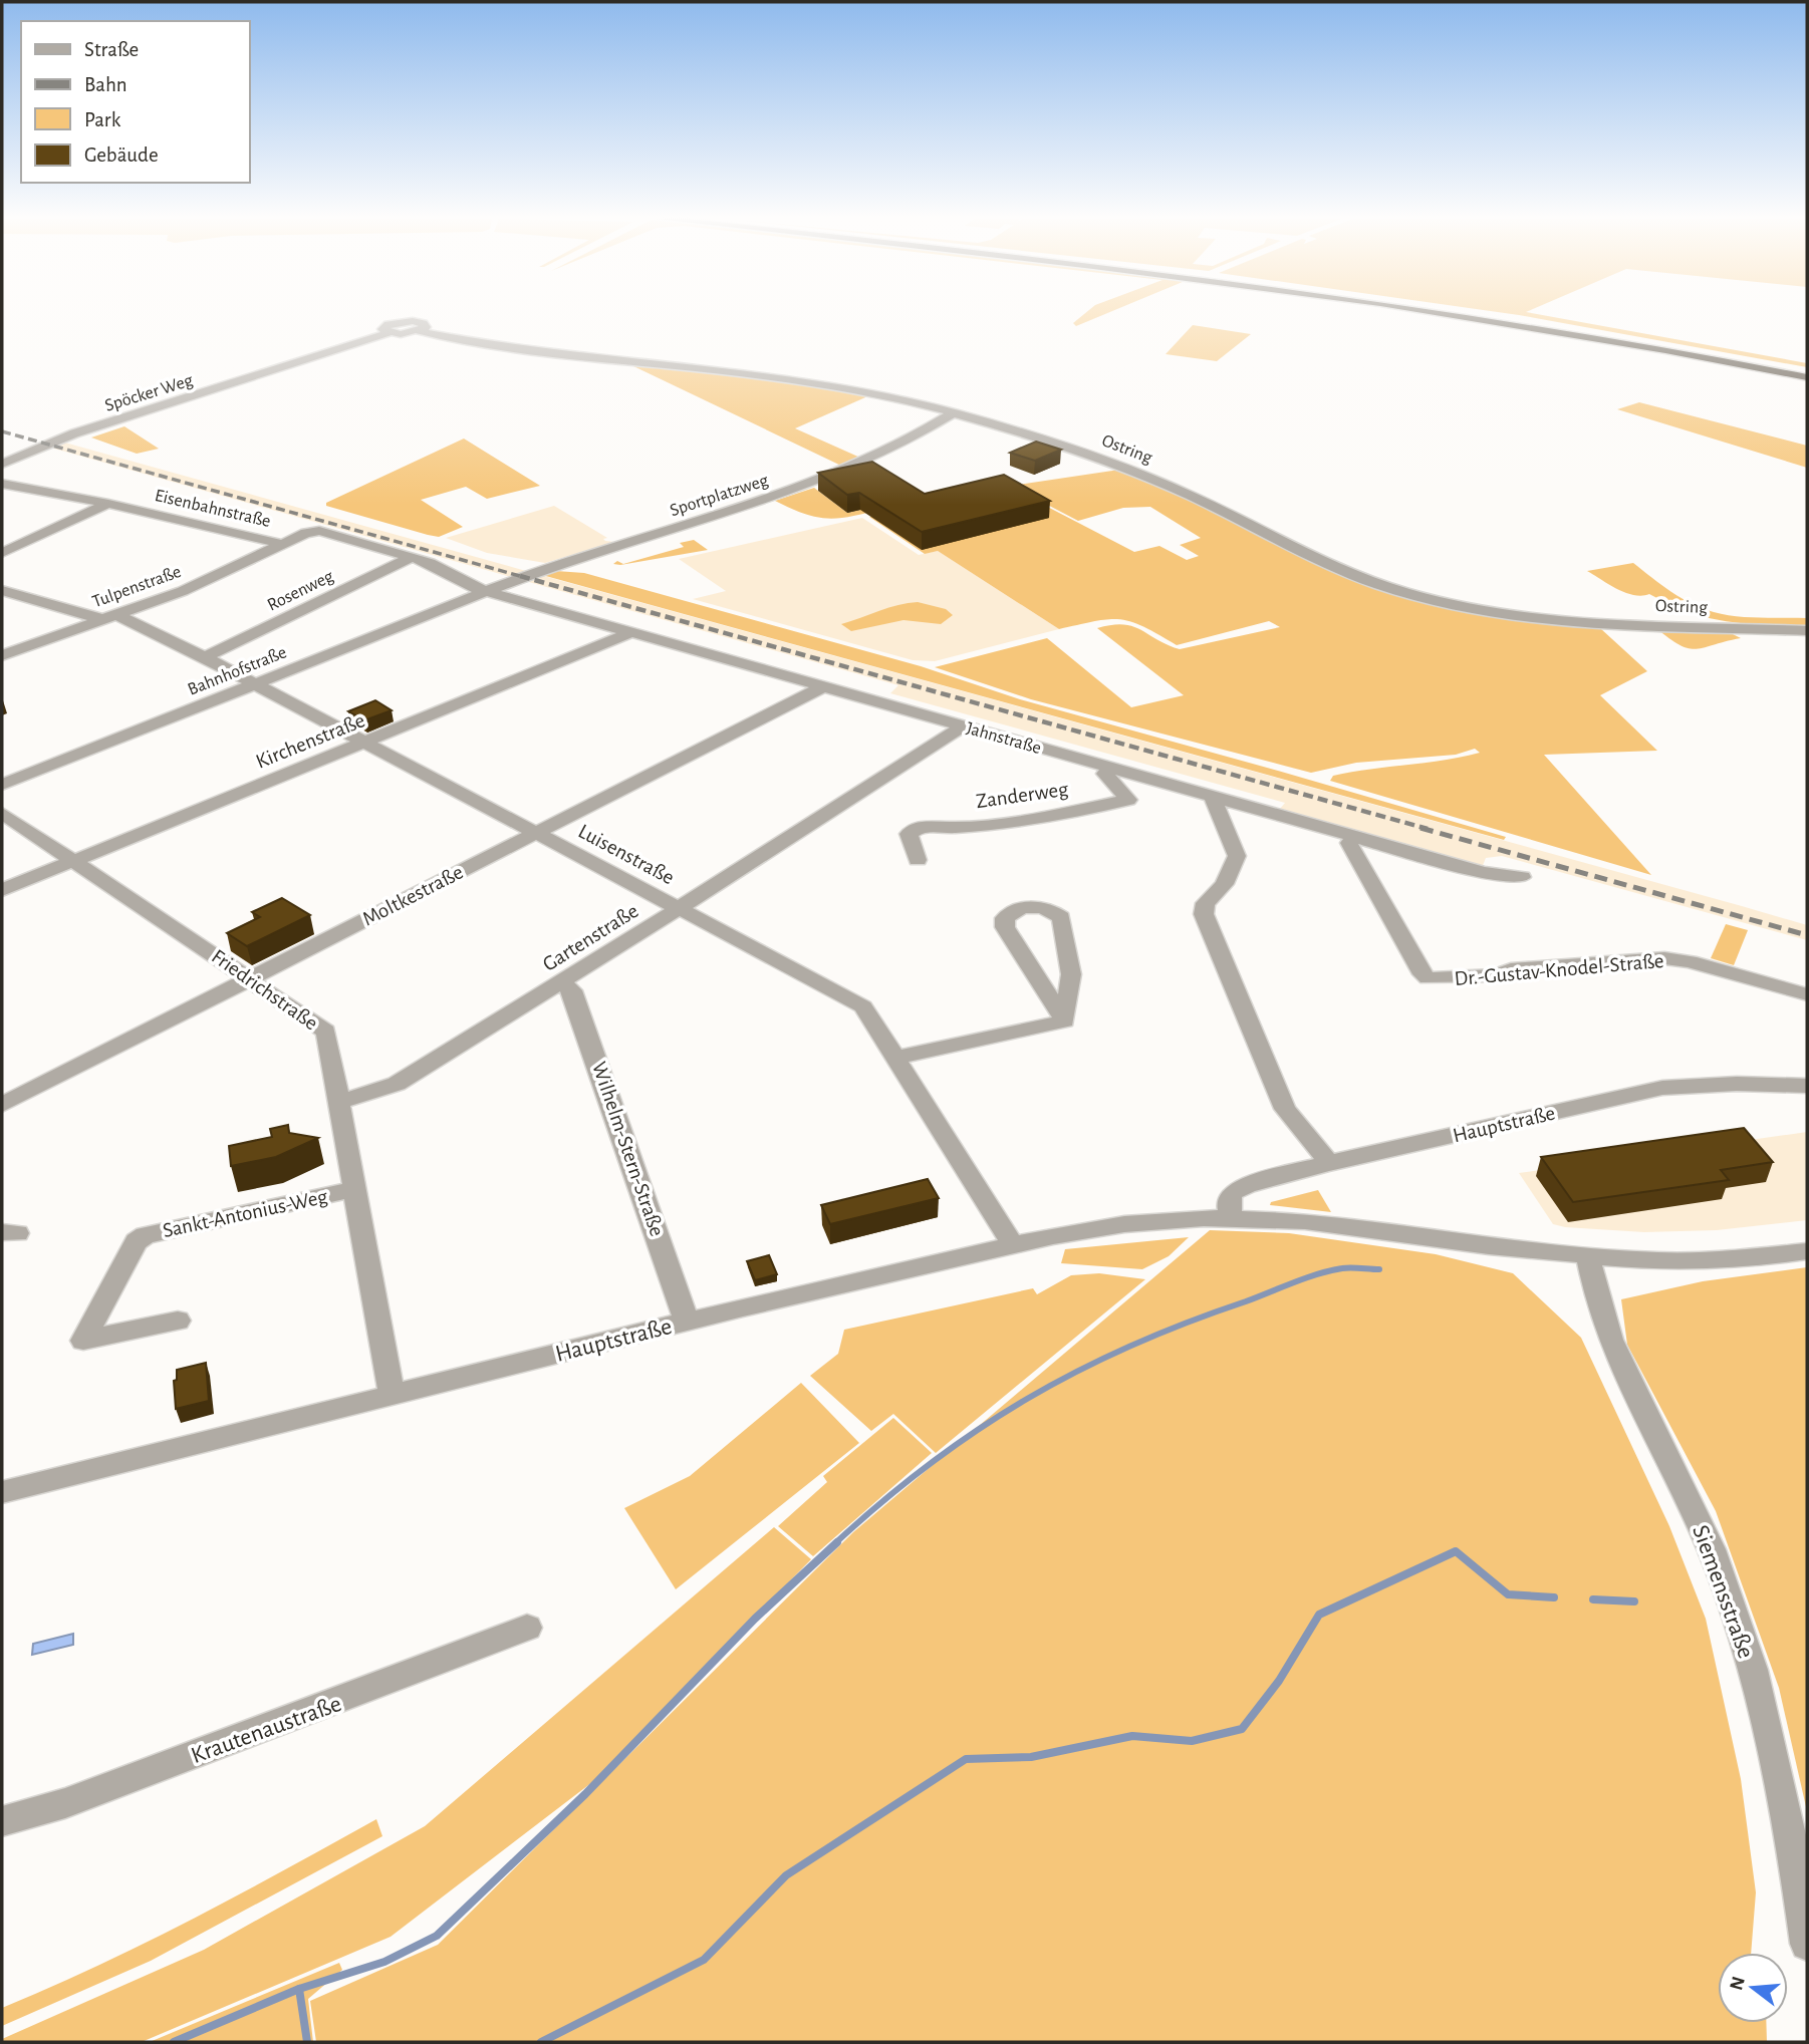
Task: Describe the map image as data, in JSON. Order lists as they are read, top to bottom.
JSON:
{
  "streets": {
    "street": [
      "Spöcker Weg",
      "Ostring",
      "Sportplatzweg",
      "Eisenbahnstraße",
      "Tulpenstraße",
      "Rosenweg",
      "Bahnhofstraße",
      "Jahnstraße",
      "Kirchenstraße",
      "Zanderweg",
      "Luisenstraße",
      "Moltkestraße",
      "Gartenstraße",
      "Dr.-Gustav-Knodel-Straße",
      "Friedrichstraße",
      "Hauptstraße",
      "Wilhelm-Stern-Straße",
      "Sankt-Antonius-Weg",
      "Siemensstraße",
      "Krautenaustraße"
    ]
  },
  "crossings": [
    ["Spöcker Weg", "Ostring"],
    ["Ostring", "Sportplatzweg"],
    ["Sportplatzweg", "Eisenbahnstraße"],
    ["Sportplatzweg", "Bahnhofstraße"],
    ["Sportplatzweg", "Jahnstraße"],
    ["Eisenbahnstraße", "Tulpenstraße"],
    ["Eisenbahnstraße", "Rosenweg"],
    ["Eisenbahnstraße", "Bahnhofstraße"],
    ["Eisenbahnstraße", "Jahnstraße"],
    ["Tulpenstraße", "Luisenstraße"],
    ["Rosenweg", "Luisenstraße"],
    ["Bahnhofstraße", "Jahnstraße"],
    ["Bahnhofstraße", "Luisenstraße"],
    ["Jahnstraße", "Kirchenstraße"],
    ["Jahnstraße", "Zanderweg"],
    ["Jahnstraße", "Moltkestraße"],
    ["Jahnstraße", "Gartenstraße"],
    ["Jahnstraße", "Dr.-Gustav-Knodel-Straße"],
    ["Kirchenstraße", "Luisenstraße"],
    ["Kirchenstraße", "Friedrichstraße"],
    ["Luisenstraße", "Moltkestraße"],
    ["Luisenstraße", "Gartenstraße"],
    ["Luisenstraße", "Hauptstraße"],
    ["Moltkestraße", "Friedrichstraße"],
    ["Gartenstraße", "Friedrichstraße"],
    ["Gartenstraße", "Wilhelm-Stern-Straße"],
    ["Friedrichstraße", "Hauptstraße"],
    ["Friedrichstraße", "Sankt-Antonius-Weg"],
    ["Hauptstraße", "Wilhelm-Stern-Straße"],
    ["Hauptstraße", "Siemensstraße"]
  ],
  "legend": [
    "Straße",
    "Bahn",
    "Park",
    "Gebäude"
  ],
  "north": "left"
}
